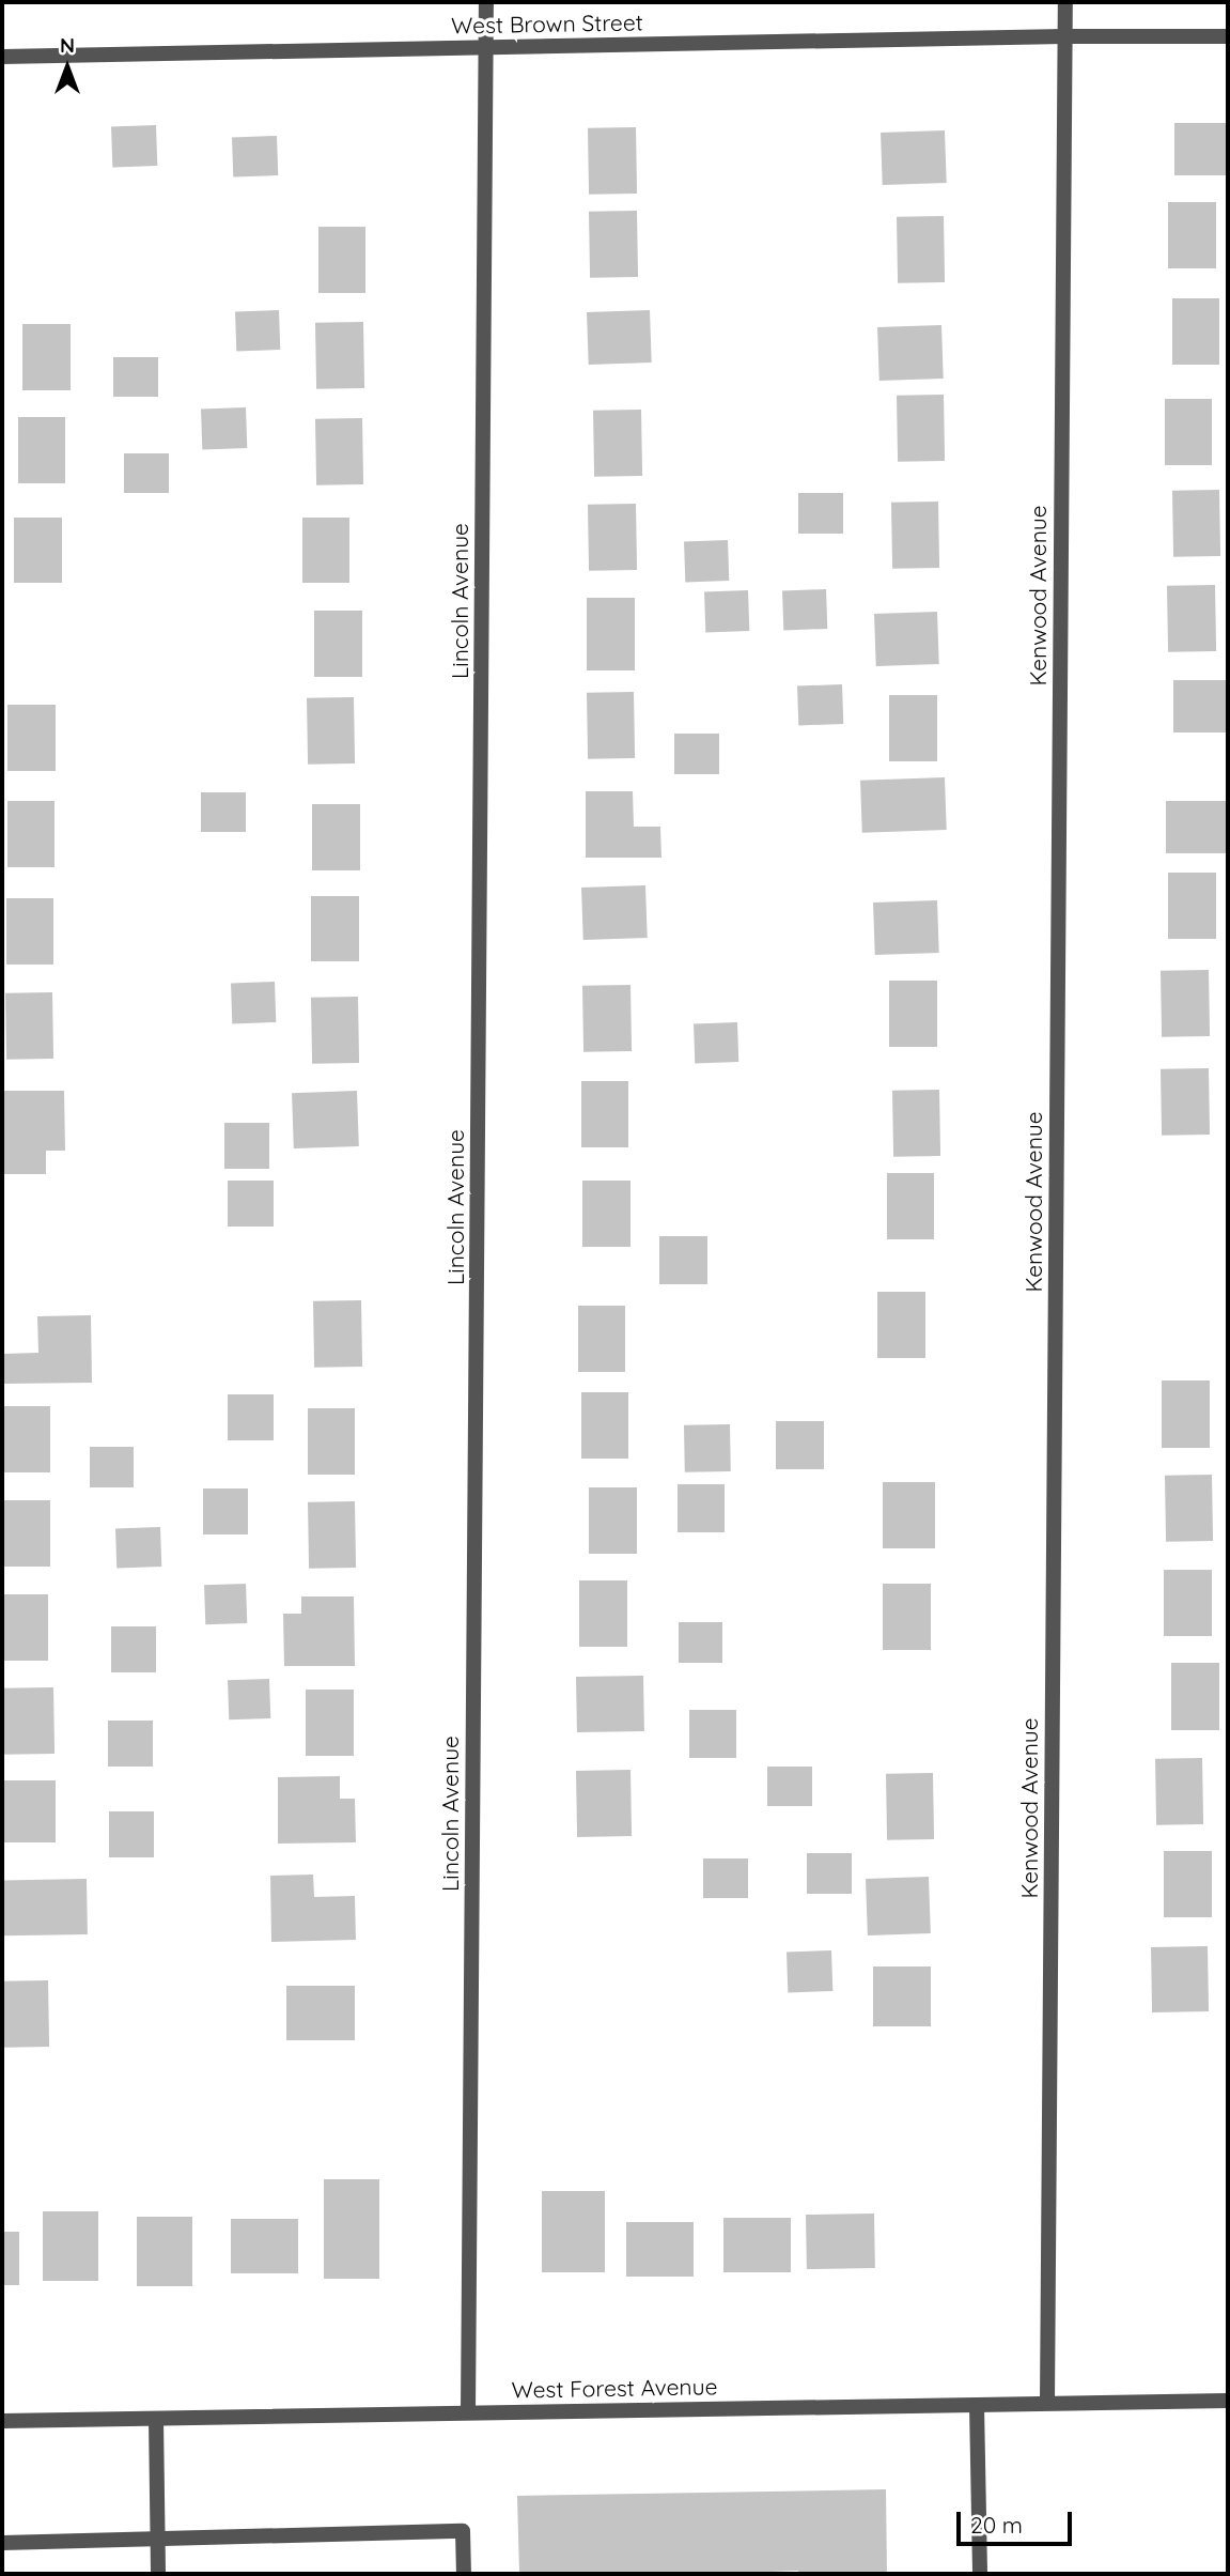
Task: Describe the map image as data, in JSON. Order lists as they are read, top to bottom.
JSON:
{
  "streets": {
    "street": [
      "West Brown Street",
      "Kenwood Avenue",
      "Lincoln Avenue",
      "West Forest Avenue"
    ]
  },
  "crossings": [
    ["West Brown Street", "Kenwood Avenue"],
    ["West Brown Street", "Lincoln Avenue"],
    ["Kenwood Avenue", "West Forest Avenue"],
    ["Lincoln Avenue", "West Forest Avenue"]
  ],
  "scale_bar": "20 m",
  "north": "top"
}
